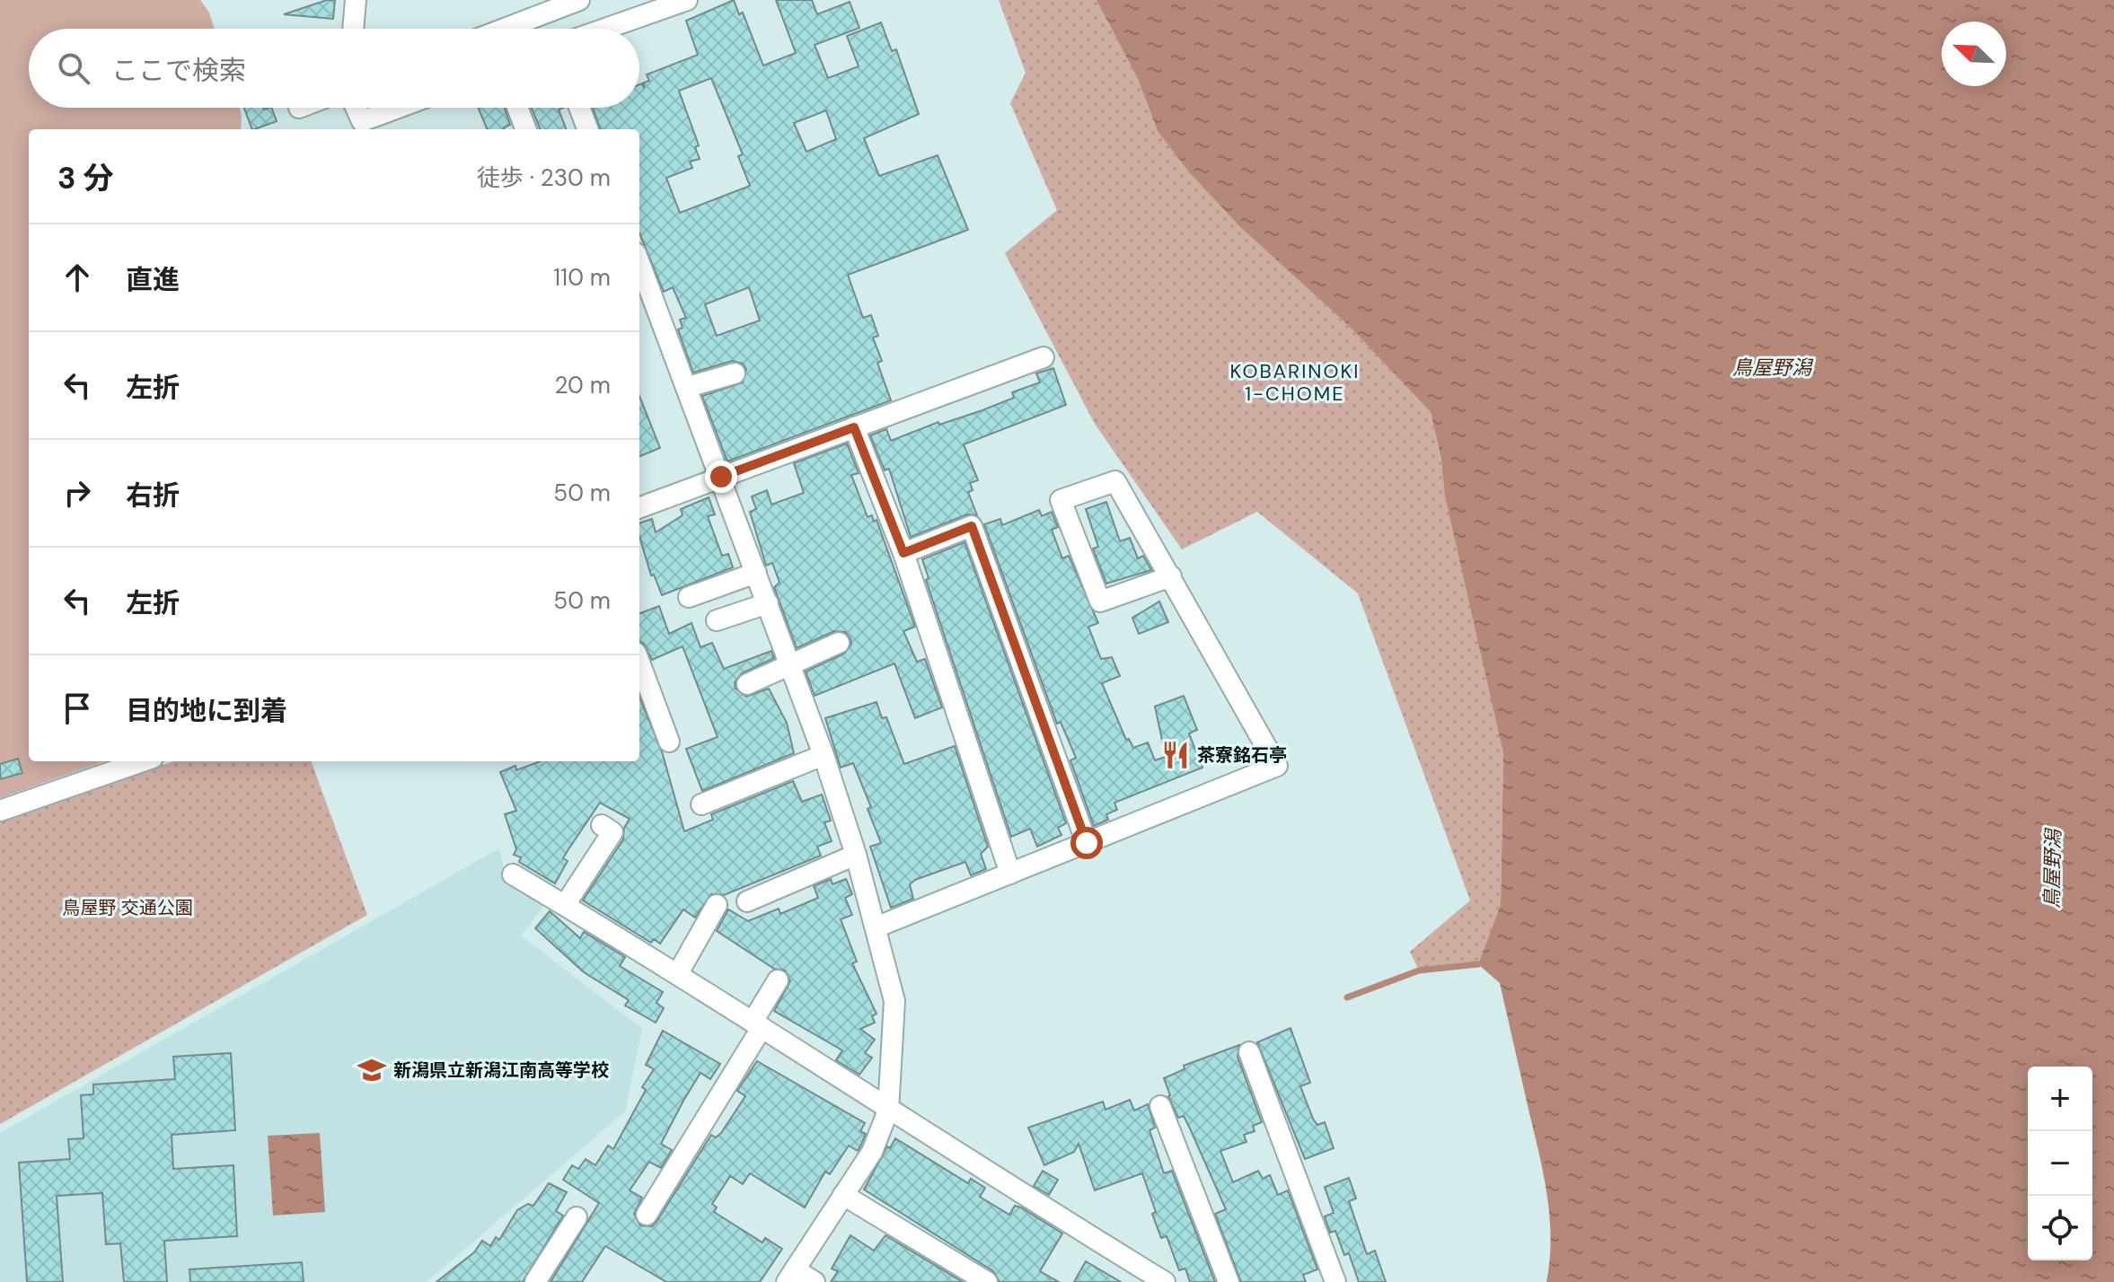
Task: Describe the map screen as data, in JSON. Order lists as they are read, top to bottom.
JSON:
{
  "districts": ["KOBARINOKI 1-CHOME"],
  "water": ["鳥屋野潟"],
  "parks": ["鳥屋野 交通公園"],
  "places": {
    "restaurant": ["茶寮銘石亭"],
    "school or university": ["新潟県立新潟江南高等学校"]
  },
  "north": "top left",
  "page": {
    "search": "ここで検索",
    "heading": ["3 分", "徒歩 · 230 m"],
    "list": [
      ["直進", "110 m"],
      ["左折", "20 m"],
      ["右折", "50 m"],
      ["左折", "50 m"],
      "目的地に到着"
    ],
    "map_buttons": ["+", "−"]
  }
}
